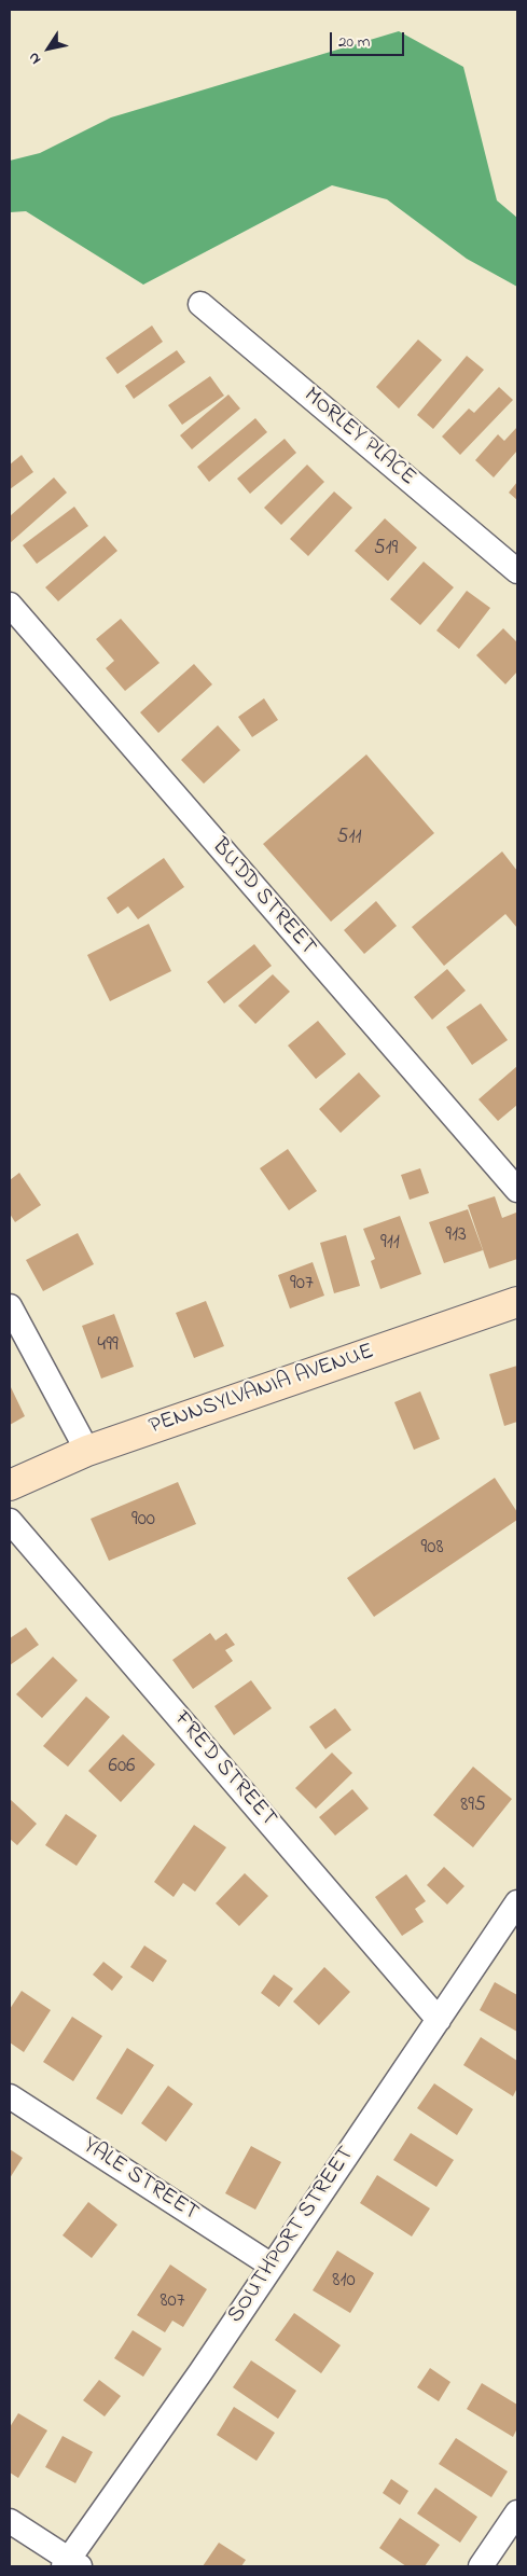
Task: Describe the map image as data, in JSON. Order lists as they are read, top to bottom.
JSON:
{
  "streets": {
    "main road": ["PENNSYLVANIA AVENUE"],
    "street": [
      "MORLEY PLACE",
      "BUDD STREET",
      "FRED STREET",
      "YALE STREET",
      "SOUTHPORT STREET"
    ]
  },
  "crossings": [
    ["FRED STREET", "SOUTHPORT STREET"],
    ["YALE STREET", "SOUTHPORT STREET"]
  ],
  "house_numbers": [
    "519",
    "511",
    "913",
    "911",
    "907",
    "499",
    "900",
    "908",
    "606",
    "895",
    "810",
    "807"
  ],
  "scale_bar": "20 m",
  "north": "bottom left"
}
